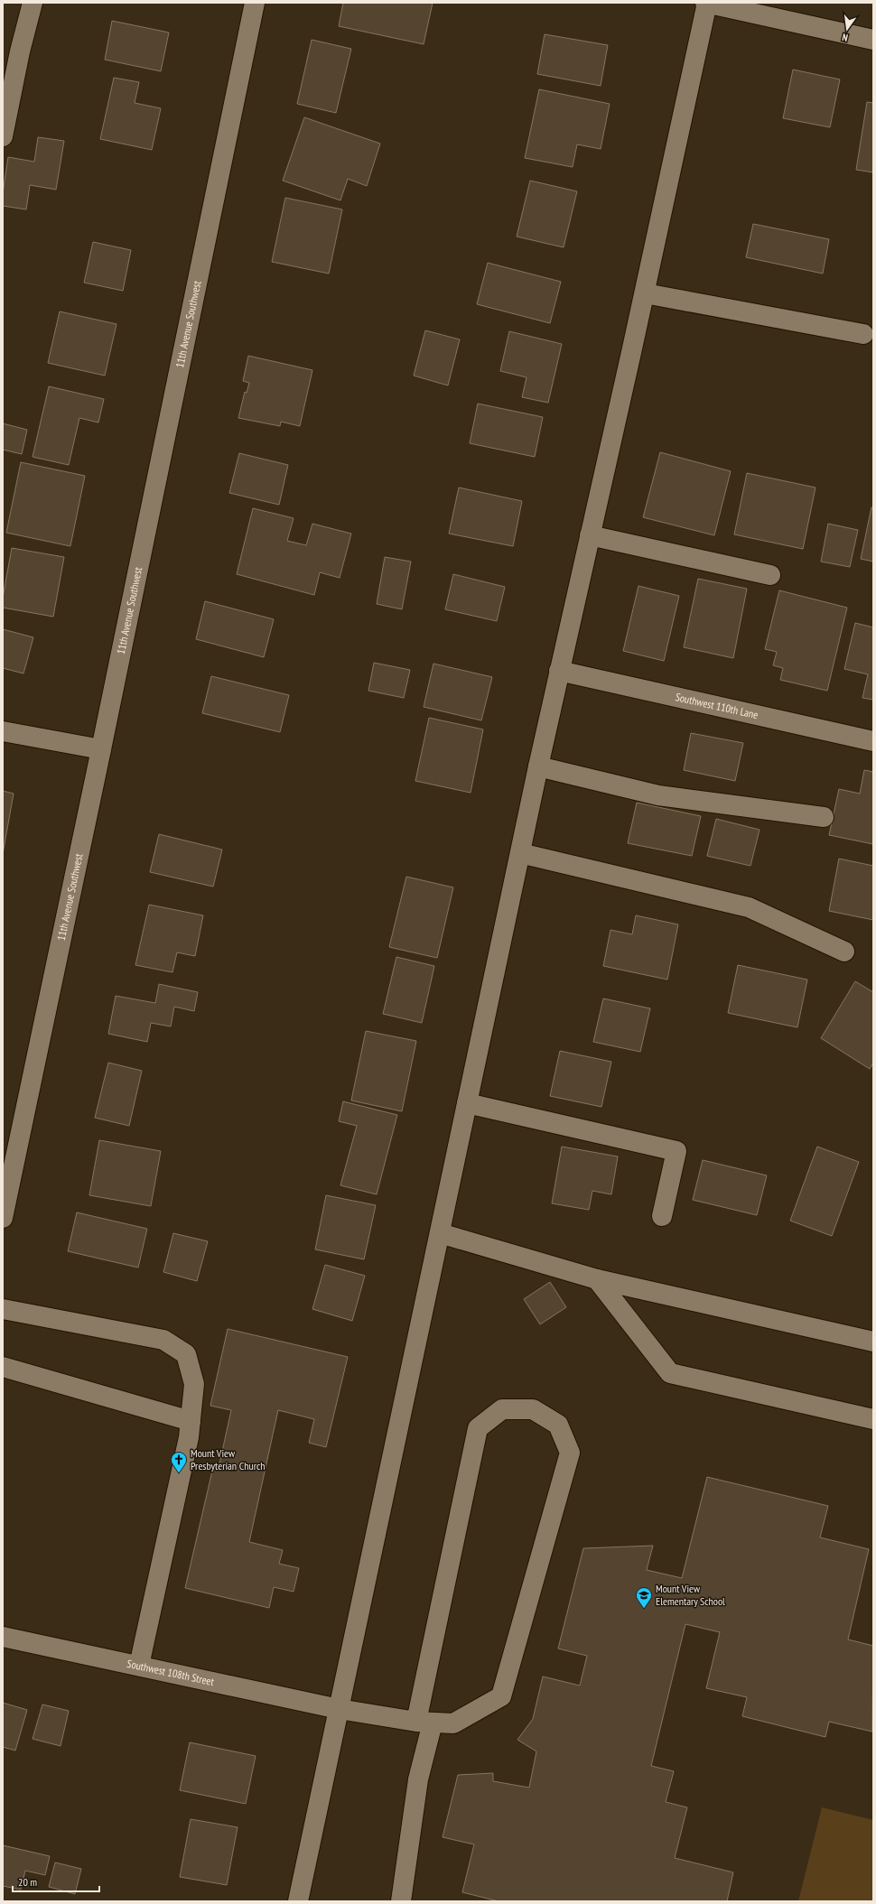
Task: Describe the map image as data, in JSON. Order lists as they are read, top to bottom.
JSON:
{
  "streets": {
    "street": ["11th Avenue Southwest", "Southwest 110th Lane", "Southwest 108th Street"]
  },
  "places": {
    "church": ["Mount View Presbyterian Church"],
    "school or university": ["Mount View Elementary School"]
  },
  "scale_bar": "20 m",
  "north": "bottom"
}
